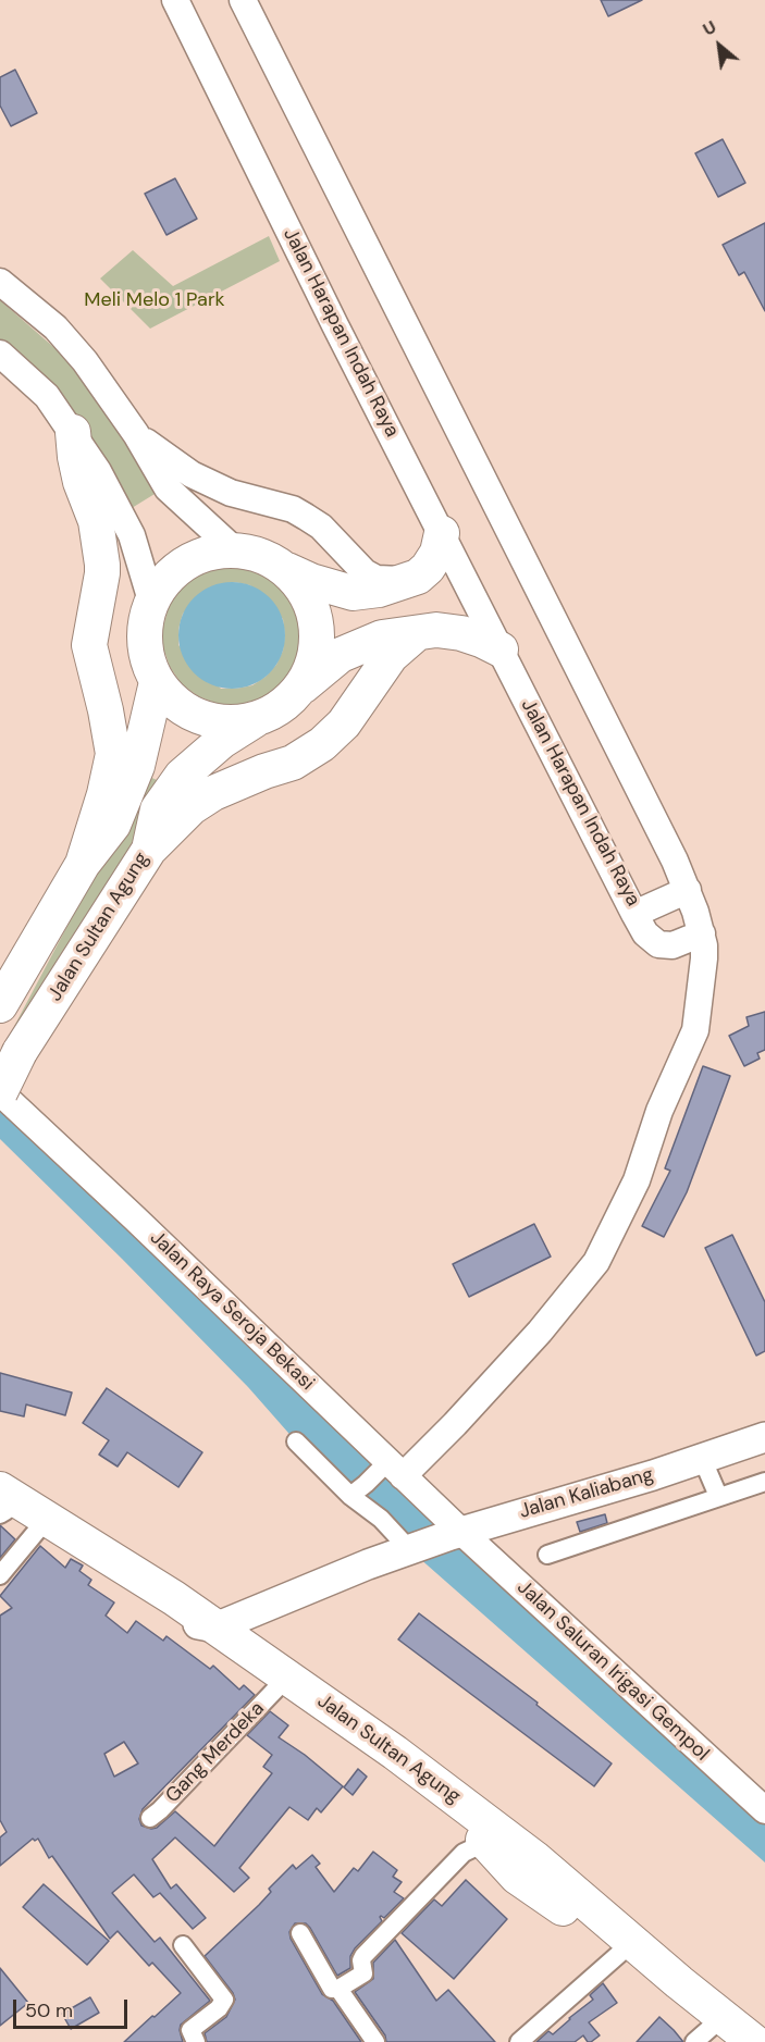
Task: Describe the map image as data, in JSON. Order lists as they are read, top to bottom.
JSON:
{
  "streets": {
    "highway": ["Jalan Sultan Agung"],
    "main road": ["Jalan Kaliabang"],
    "street": [
      "Jalan Harapan Indah Raya",
      "Jalan Raya Seroja Bekasi",
      "Jalan Saluran Irigasi Gempol",
      "Gang Merdeka"
    ]
  },
  "crossings": [
    ["Jalan Sultan Agung", "Jalan Raya Seroja Bekasi"],
    ["Jalan Sultan Agung", "Jalan Kaliabang"],
    ["Jalan Sultan Agung", "Gang Merdeka"],
    ["Jalan Raya Seroja Bekasi", "Jalan Kaliabang"],
    ["Jalan Raya Seroja Bekasi", "Jalan Saluran Irigasi Gempol"],
    ["Jalan Kaliabang", "Jalan Saluran Irigasi Gempol"]
  ],
  "parks": ["Meli Melo 1 Park"],
  "scale_bar": "50 m",
  "north": "top left"
}
